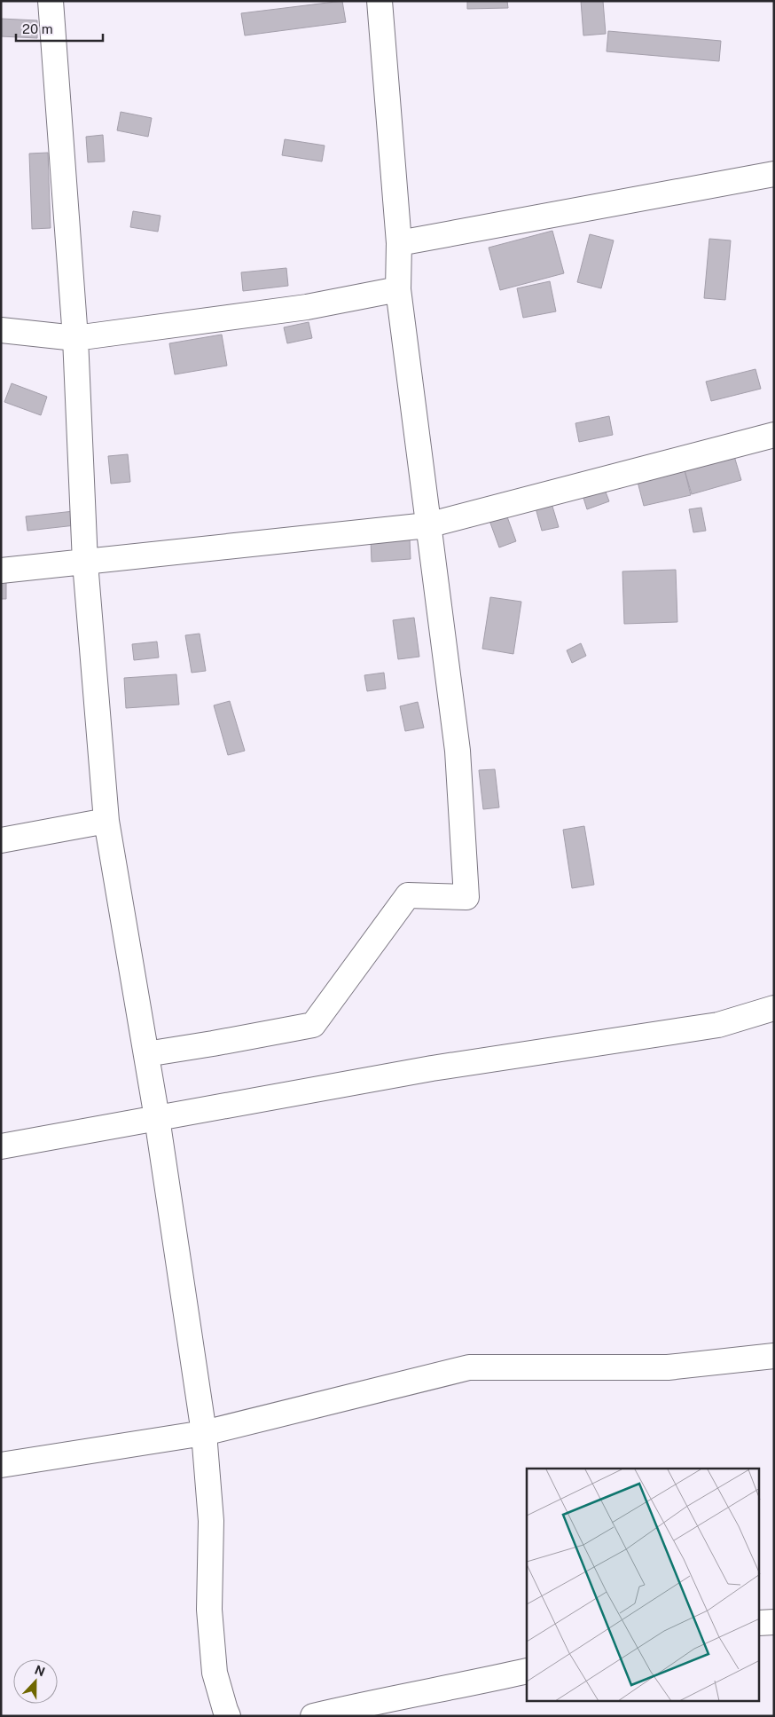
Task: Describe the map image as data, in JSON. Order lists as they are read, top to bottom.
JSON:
{
  "scale_bar": "20 m",
  "north": "top"
}
